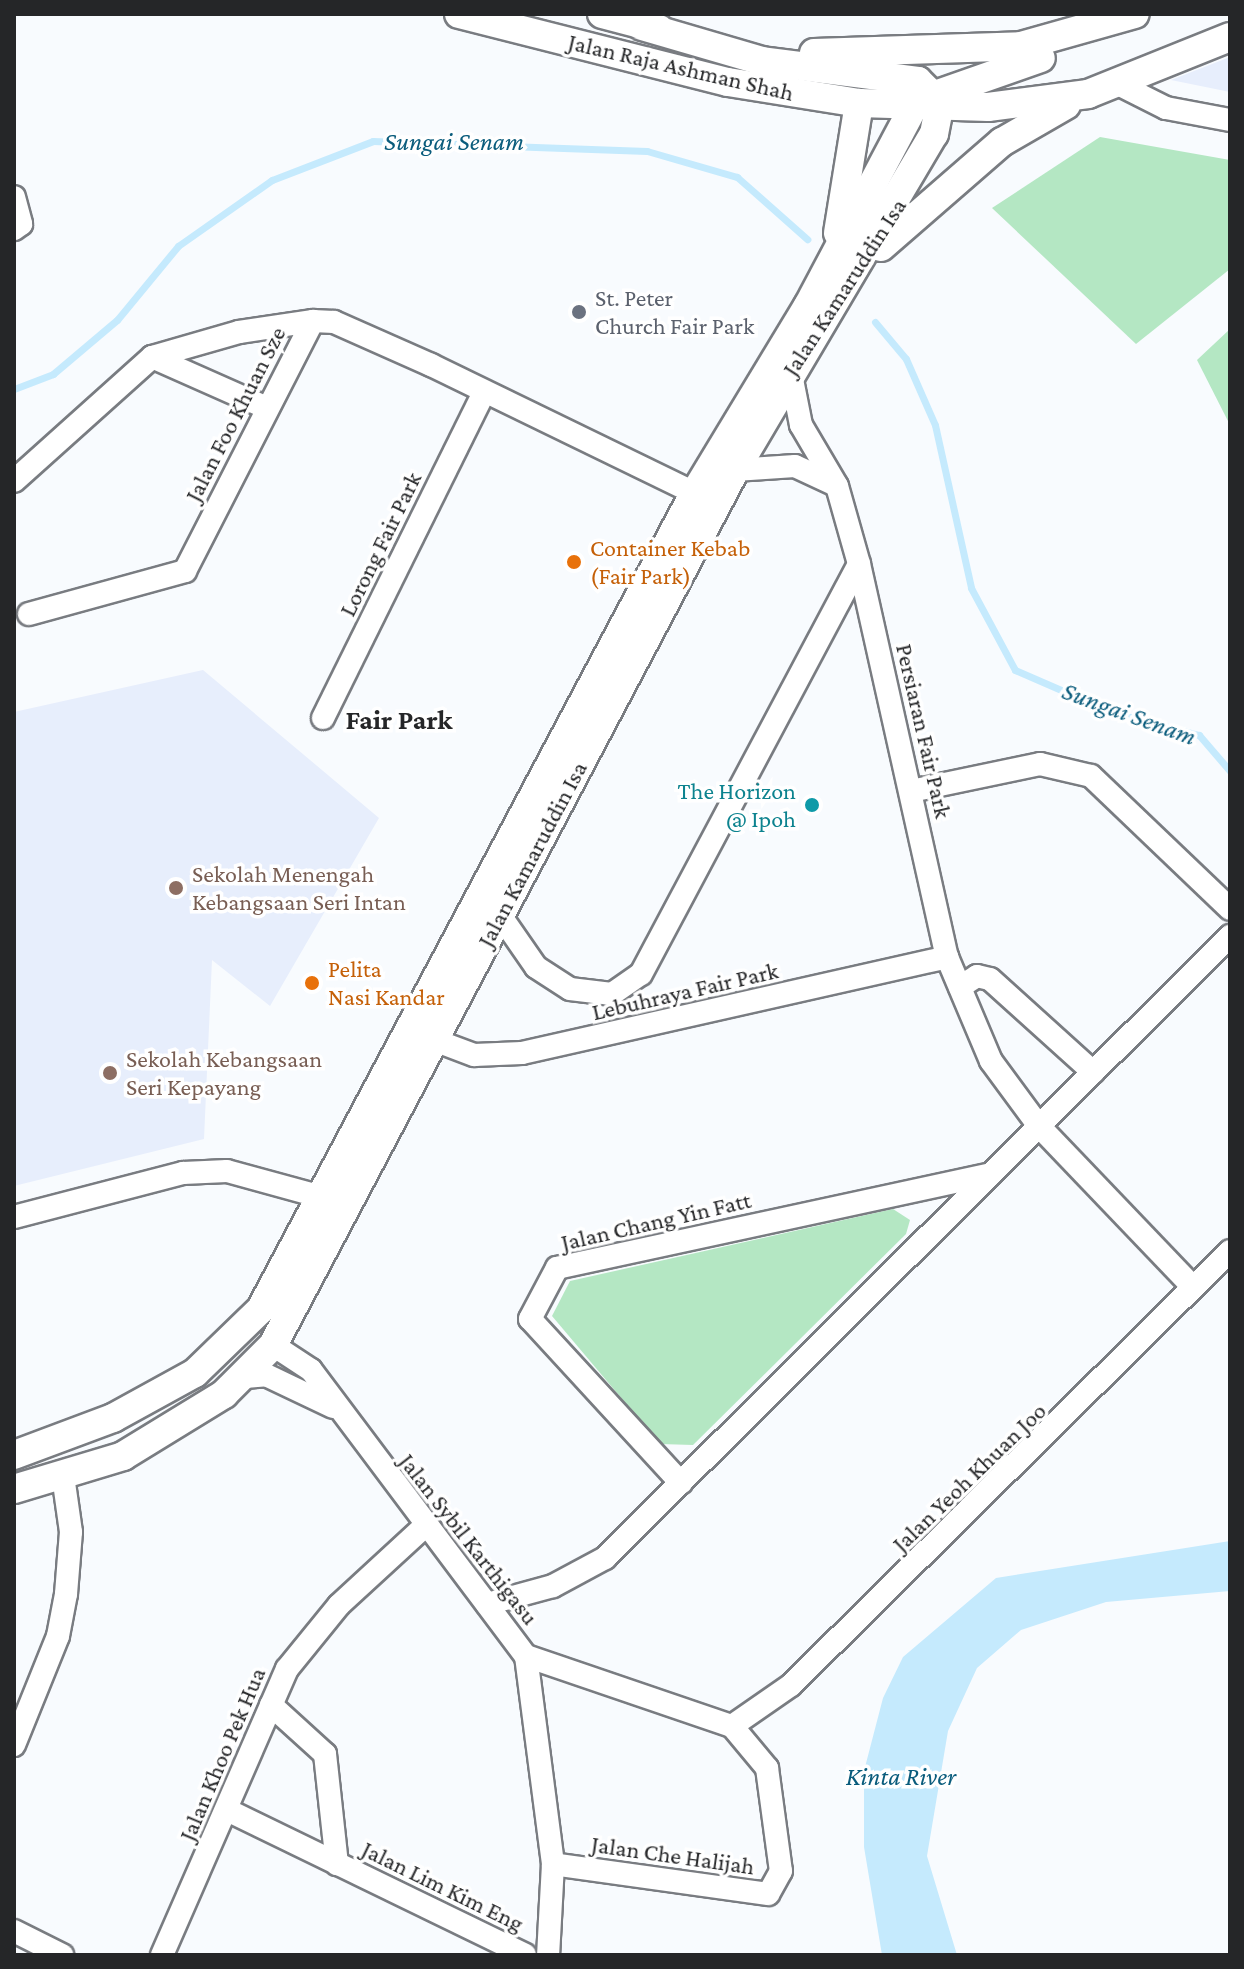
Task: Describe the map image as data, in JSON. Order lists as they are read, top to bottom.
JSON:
{
  "streets": {
    "main road": ["Jalan Raja Ashman Shah", "Jalan Kamaruddin Isa"],
    "street": [
      "Jalan Foo Khuan Sze",
      "Lorong Fair Park",
      "Persiaran Fair Park",
      "Lebuhraya Fair Park",
      "Jalan Chang Yin Fatt",
      "Jalan Yeoh Khuan Joo",
      "Jalan Sybil Karthigasu",
      "Jalan Khoo Pek Hua",
      "Jalan Che Halijah",
      "Jalan Lim Kim Eng"
    ]
  },
  "crossings": [
    ["Jalan Raja Ashman Shah", "Jalan Kamaruddin Isa"],
    ["Jalan Kamaruddin Isa", "Jalan Foo Khuan Sze"],
    ["Jalan Kamaruddin Isa", "Persiaran Fair Park"],
    ["Jalan Kamaruddin Isa", "Lebuhraya Fair Park"],
    ["Jalan Kamaruddin Isa", "Jalan Sybil Karthigasu"],
    ["Jalan Foo Khuan Sze", "Lorong Fair Park"],
    ["Persiaran Fair Park", "Lebuhraya Fair Park"],
    ["Persiaran Fair Park", "Jalan Yeoh Khuan Joo"],
    ["Jalan Yeoh Khuan Joo", "Jalan Che Halijah"],
    ["Jalan Sybil Karthigasu", "Jalan Khoo Pek Hua"],
    ["Jalan Sybil Karthigasu", "Jalan Che Halijah"],
    ["Jalan Khoo Pek Hua", "Jalan Lim Kim Eng"]
  ],
  "districts": ["Fair Park"],
  "water": ["Sungai Senam", "Kinta River"],
  "places": [
    "St. Peter Church Fair Park",
    "Container Kebab (Fair Park)",
    "The Horizon @ Ipoh",
    "Sekolah Menengah Kebangsaan Seri Intan",
    "Pelita Nasi Kandar",
    "Sekolah Kebangsaan Seri Kepayang"
  ]
}
